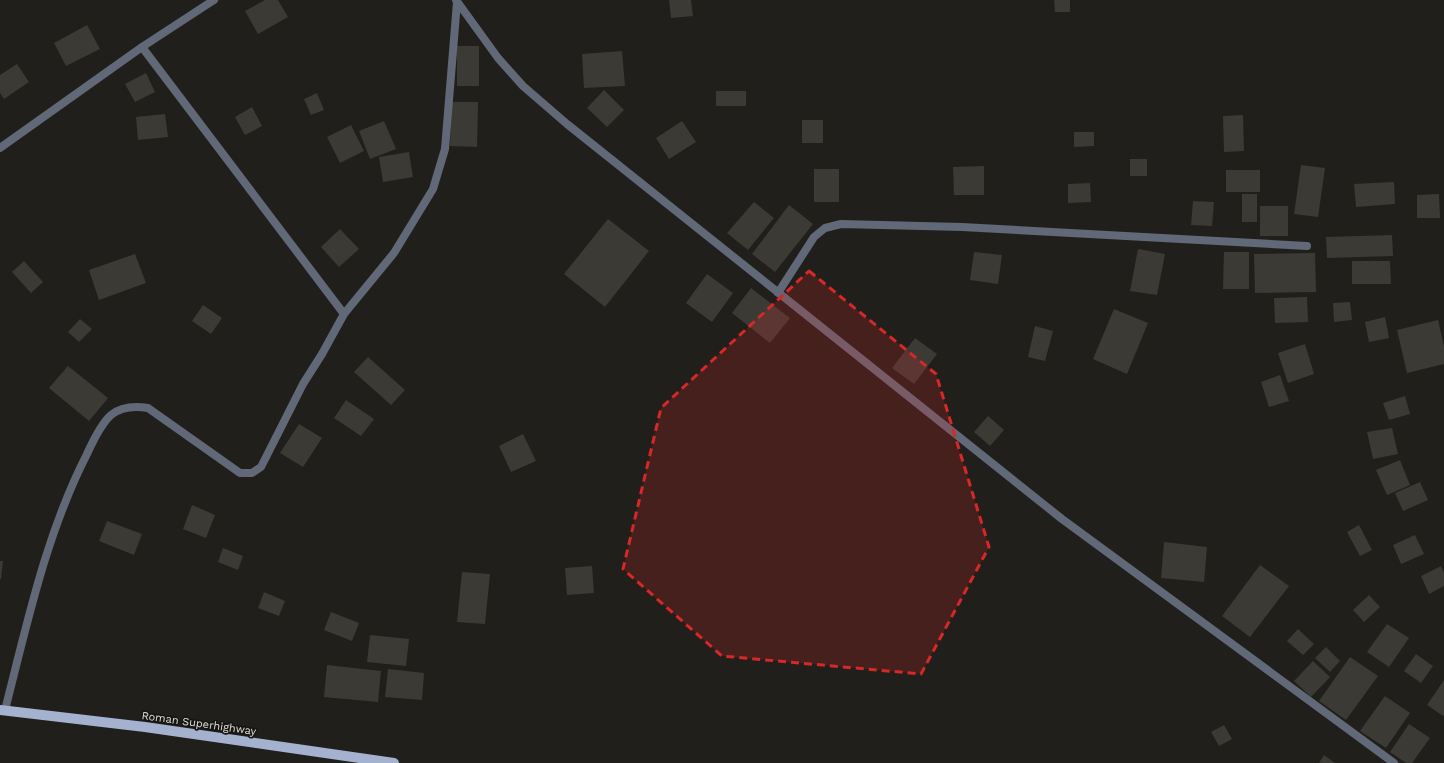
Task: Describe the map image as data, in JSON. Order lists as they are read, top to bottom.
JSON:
{
  "streets": {
    "main road": ["Roman Superhighway"]
  }
}
